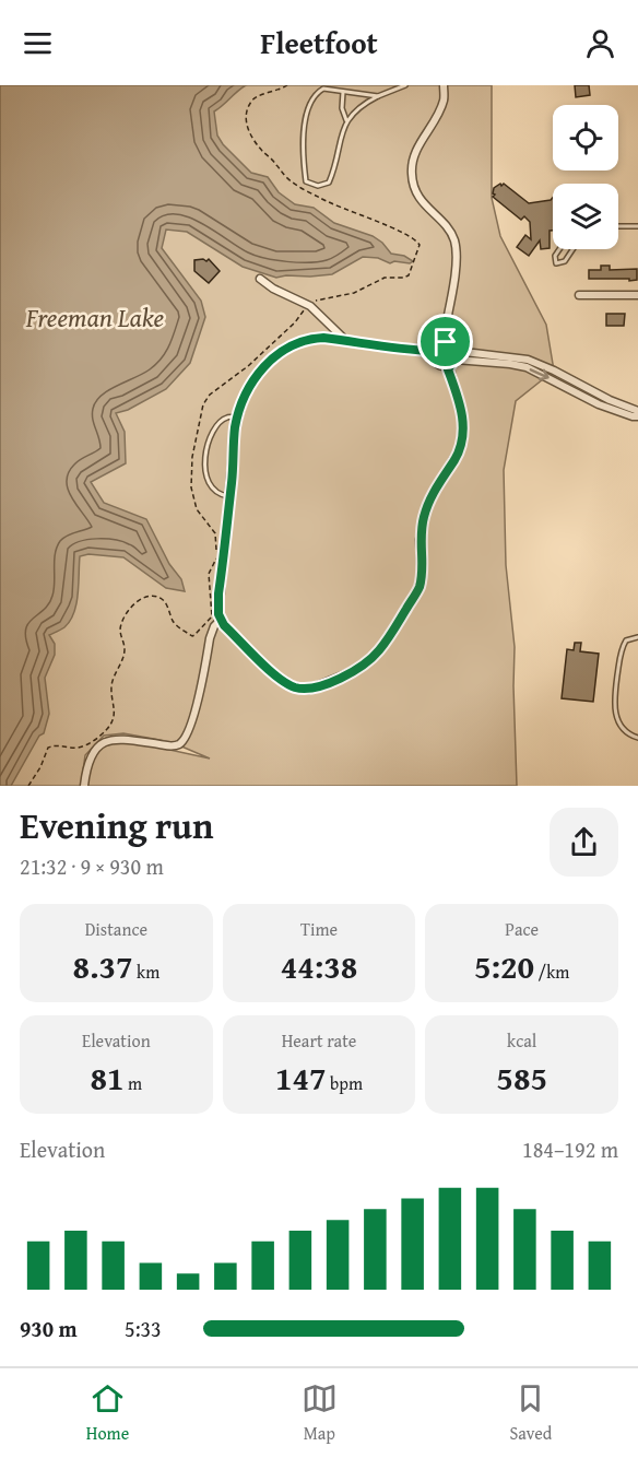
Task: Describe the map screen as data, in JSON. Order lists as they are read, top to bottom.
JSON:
{
  "water": ["Freeman Lake"],
  "page": {
    "header": "Fleetfoot",
    "heading": ["Evening run", "21:32 · 9 × 930 m"],
    "stats": [
      ["Distance", "8.37 km"],
      ["Time", "44:38"],
      ["Pace", "5:20 /km"],
      ["Elevation", "81 m"],
      ["Heart rate", "147 bpm"],
      ["kcal", "585"]
    ],
    "chart": ["Elevation", "184–192 m"],
    "list": [
      {
        "name": "930 m",
        "note": "5:33"
      }
    ],
    "tabs": ["Home", "Map", "Saved"]
  }
}
